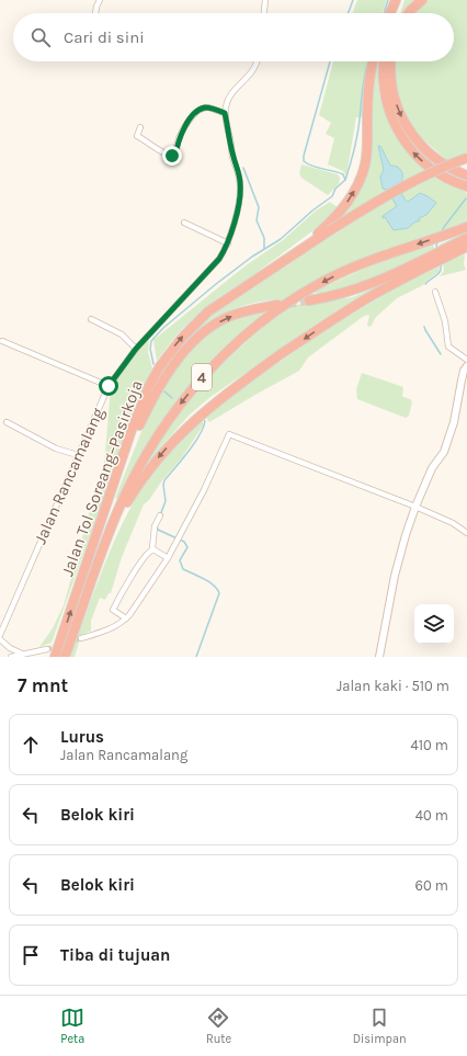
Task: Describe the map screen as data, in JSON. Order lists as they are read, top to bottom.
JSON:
{
  "streets": {
    "highway": ["4", "Jalan Tol Soreang–Pasirkoja"],
    "street": ["Jalan Rancamalang"]
  },
  "page": {
    "search": "Cari di sini",
    "heading": ["7 mnt", "Jalan kaki · 510 m"],
    "list": [
      ["Lurus", "Jalan Rancamalang", "410 m"],
      ["Belok kiri", "40 m"],
      ["Belok kiri", "60 m"],
      "Tiba di tujuan"
    ],
    "nav": ["Peta", "Rute", "Disimpan"]
  }
}
